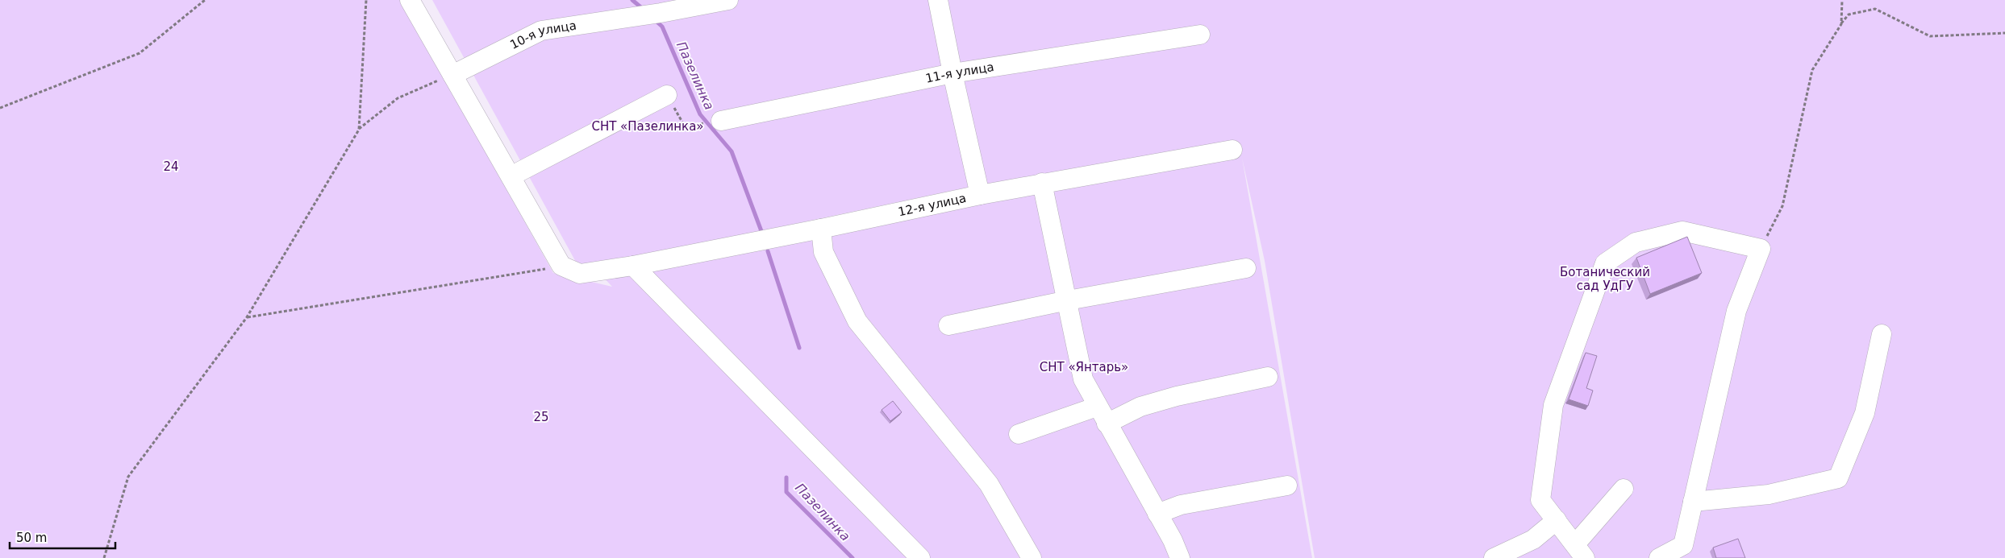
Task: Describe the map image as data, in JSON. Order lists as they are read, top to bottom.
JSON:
{
  "streets": {
    "street": ["10-я улица", "11-я улица", "12-я улица"]
  },
  "water": ["Пазелинка"],
  "parks": [
    "СНТ «Пазелинка»",
    "24",
    "Ботанический сад УдГУ",
    "СНТ «Янтарь»",
    "25"
  ],
  "scale_bar": "50 m"
}
